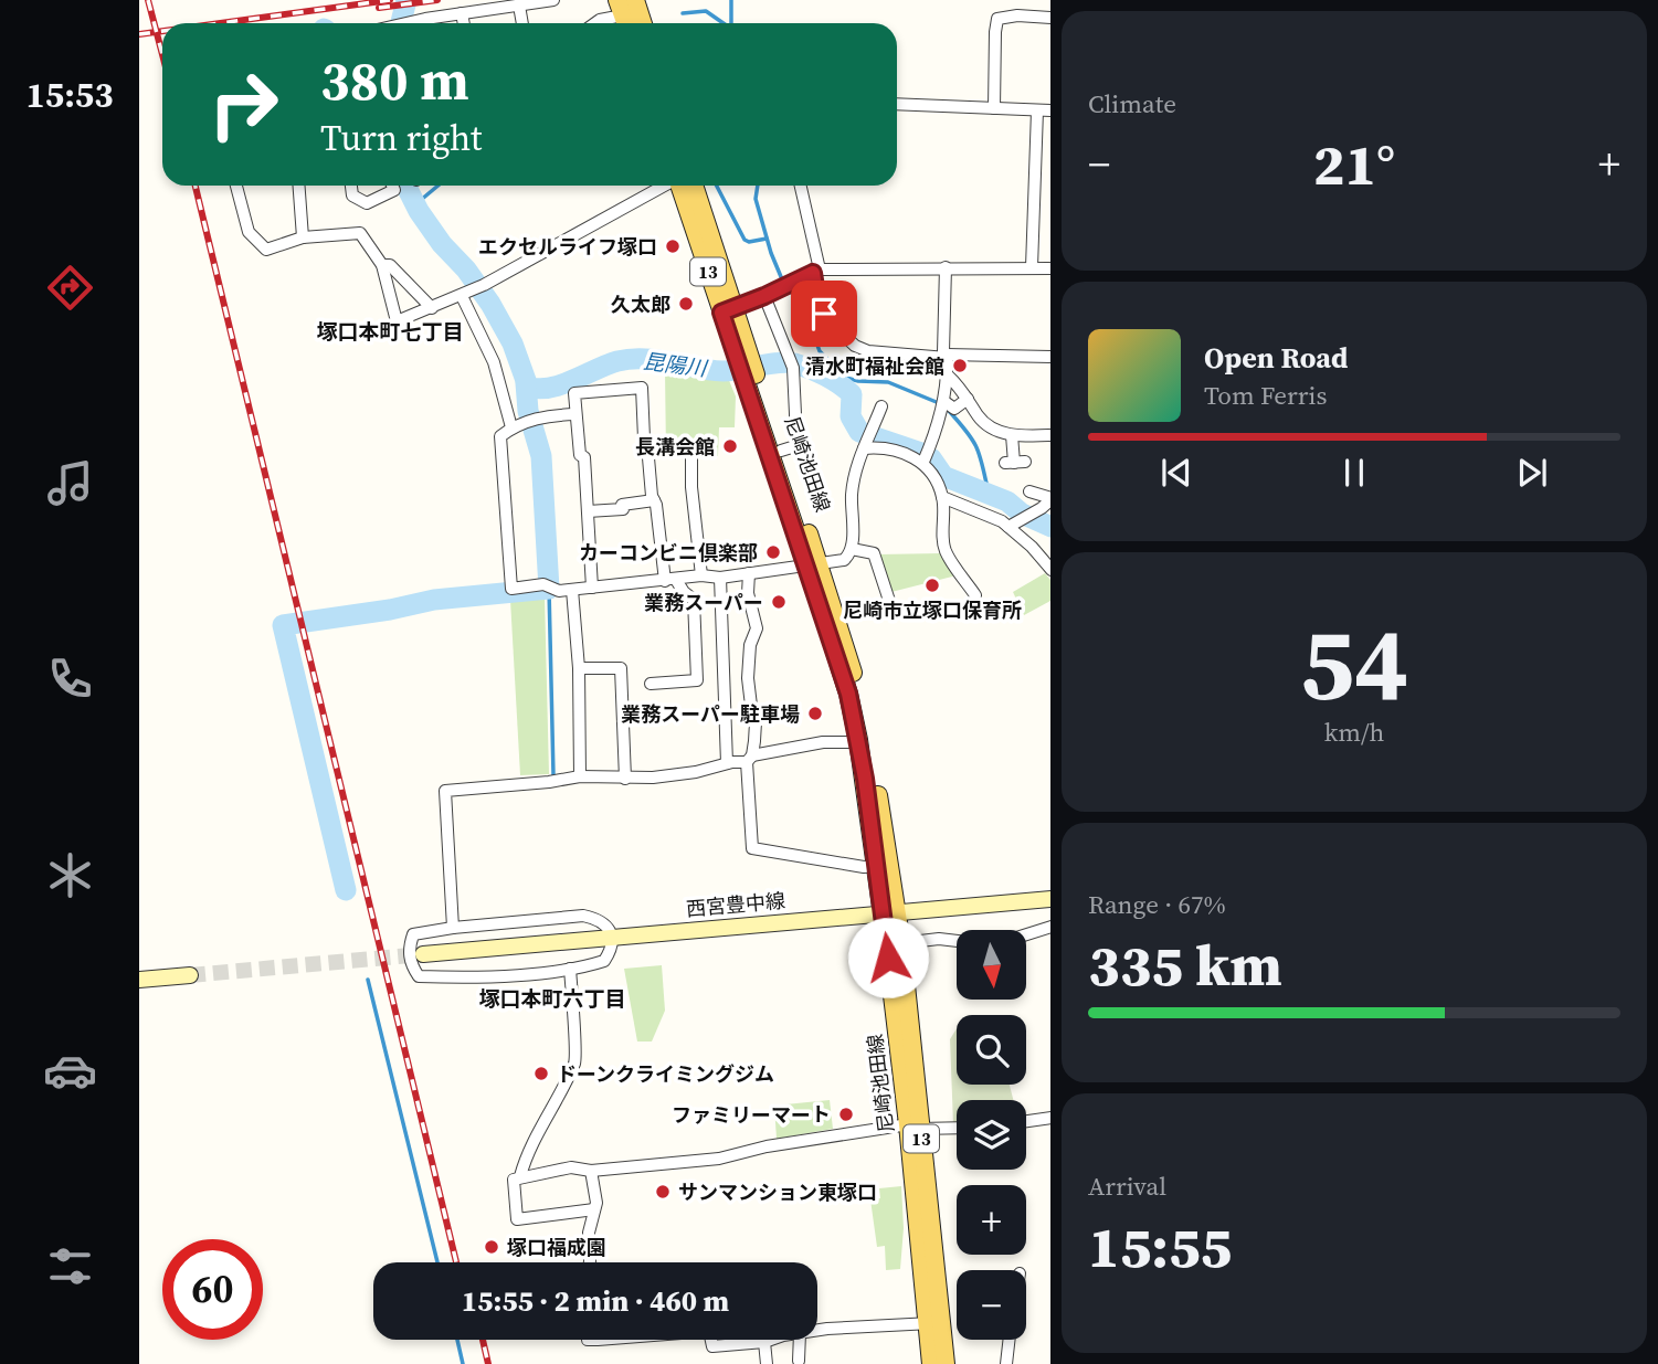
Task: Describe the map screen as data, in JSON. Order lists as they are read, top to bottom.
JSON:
{
  "streets": {
    "main road": ["13", "尼崎池田線", "西宮豊中線"]
  },
  "crossings": [
    ["尼崎池田線", "西宮豊中線"]
  ],
  "districts": ["塚口本町七丁目", "塚口本町六丁目"],
  "water": ["昆陽川"],
  "places": [
    "エクセルライフ塚口",
    "久太郎",
    "清水町福祉会館",
    "長溝会館",
    "カーコンビニ倶楽部",
    "尼崎市立塚口保育所",
    "業務スーパー",
    "業務スーパー駐車場",
    "ドーンクライミングジム",
    "ファミリーマート",
    "サンマンション東塚口",
    "塚口福成園"
  ],
  "north": "bottom",
  "page": {
    "tabs": "15:53",
    "tile": [
      "Climate",
      ["54", "km/h"],
      ["Range · 67%", "335 km"],
      ["Arrival", "15:55"]
    ],
    "turn": ["380 m", "Turn right"],
    "heat": ["−", "21°", "+"],
    "song": ["Open Road", "Tom Ferris"],
    "map_buttons": ["+", "−"],
    "limit": "60",
    "trip": "15:55 · 2 min · 460 m"
  }
}
